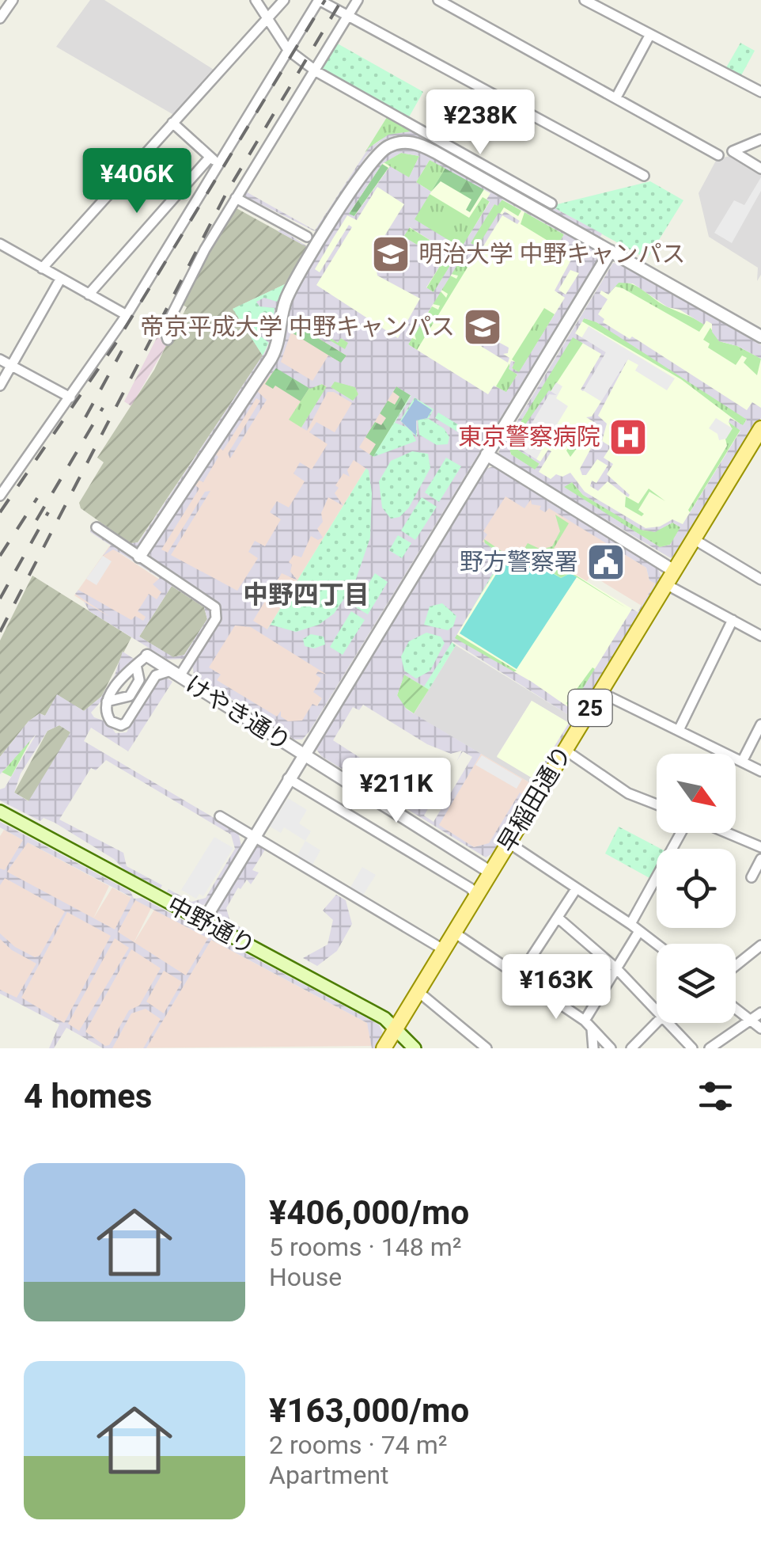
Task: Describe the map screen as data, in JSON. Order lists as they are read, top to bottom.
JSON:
{
  "streets": {
    "main road": ["25", "早稲田通り", "中野通り"],
    "street": ["けやき通り"]
  },
  "crossings": [
    ["けやき通り", "早稲田通り"],
    ["早稲田通り", "中野通り"]
  ],
  "districts": ["中野四丁目"],
  "places": {
    "school or university": ["明治大学 中野キャンパス", "帝京平成大学 中野キャンパス"],
    "hospital": ["東京警察病院"],
    "public building": ["野方警察署"]
  },
  "north": "bottom right",
  "page": {
    "price": [
      "¥238K",
      "¥406K",
      "¥211K",
      "¥163K"
    ],
    "heading": "4 homes",
    "list": [
      {
        "name": "¥406,000/mo",
        "note": "5 rooms · 148 m² · House"
      },
      {
        "name": "¥163,000/mo",
        "note": "2 rooms · 74 m² · Apartment"
      }
    ]
  }
}
